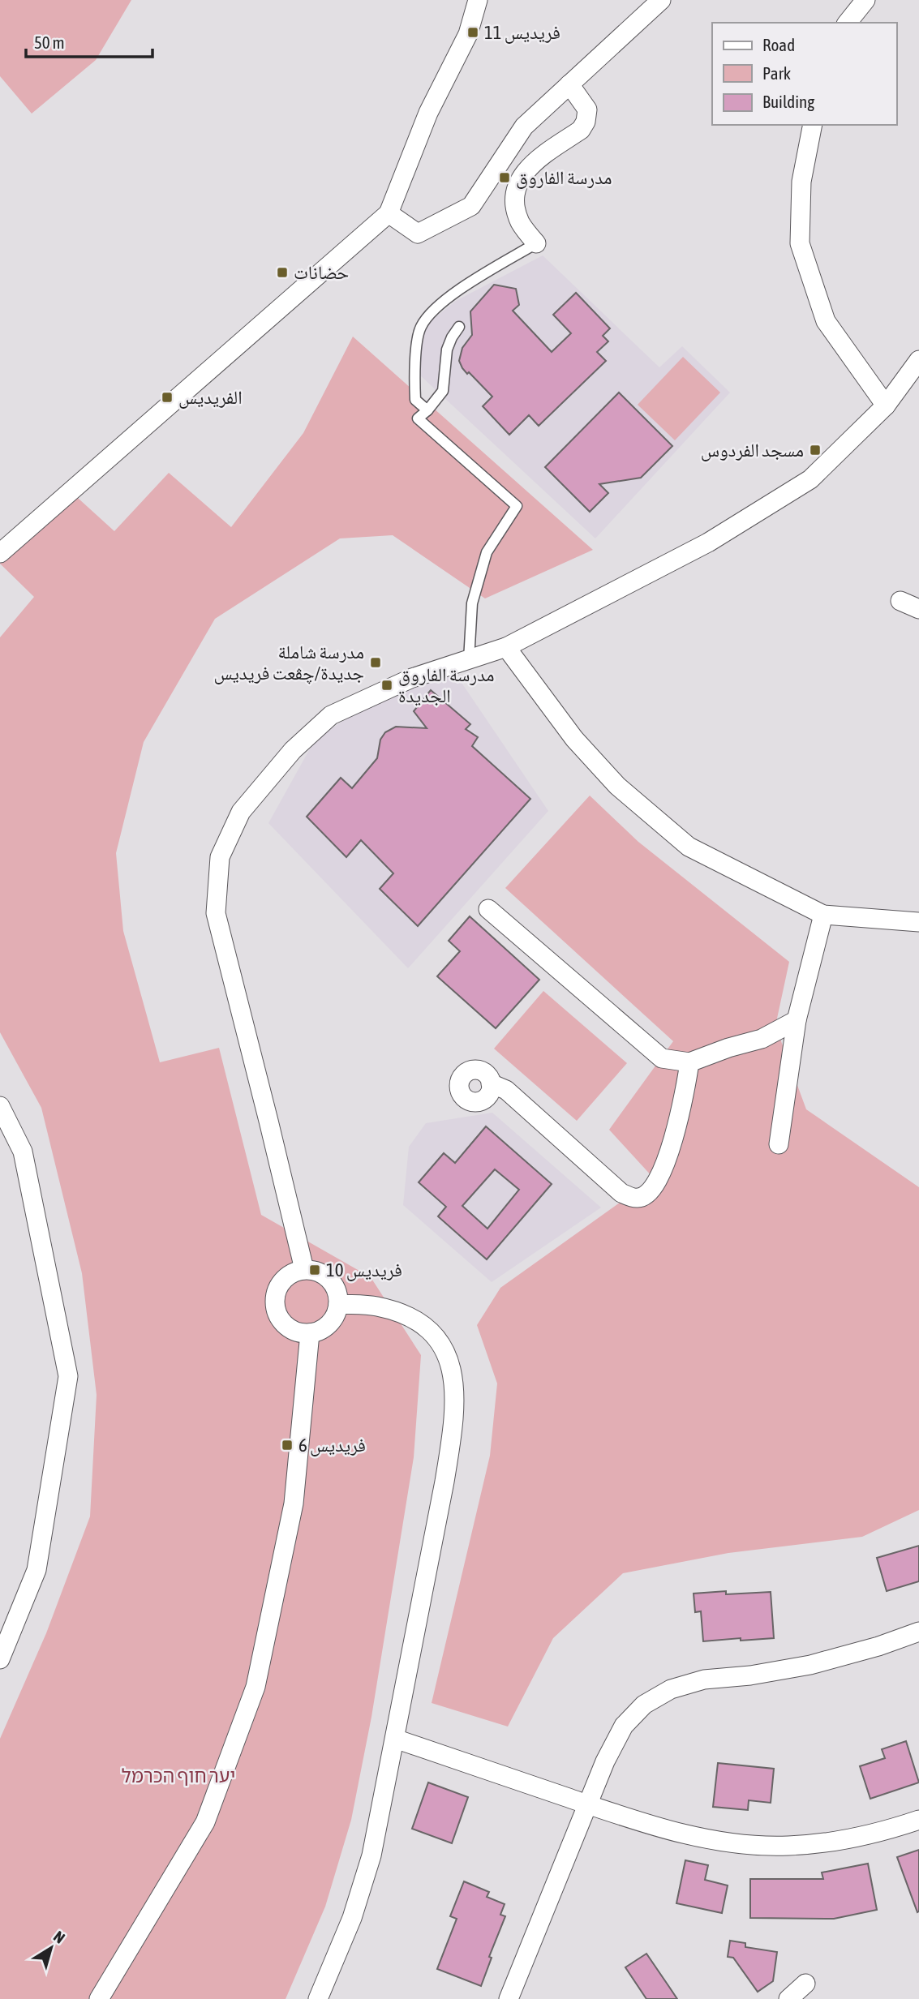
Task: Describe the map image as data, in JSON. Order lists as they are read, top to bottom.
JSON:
{
  "parks": ["יער חוף הכרמל"],
  "places": {
    "transit": [
      "فريديس 11",
      "مدرسة الفاروق",
      "حضانات",
      "الفريديس",
      "مسجد الفردوس",
      "مدرسة شاملة جديدة/چڤعت فريديس",
      "مدرسة الفاروق الجديدة",
      "فريديس 10",
      "فريديس 6"
    ]
  },
  "legend": ["Road", "Park", "Building"],
  "scale_bar": "50 m",
  "north": "top right"
}
